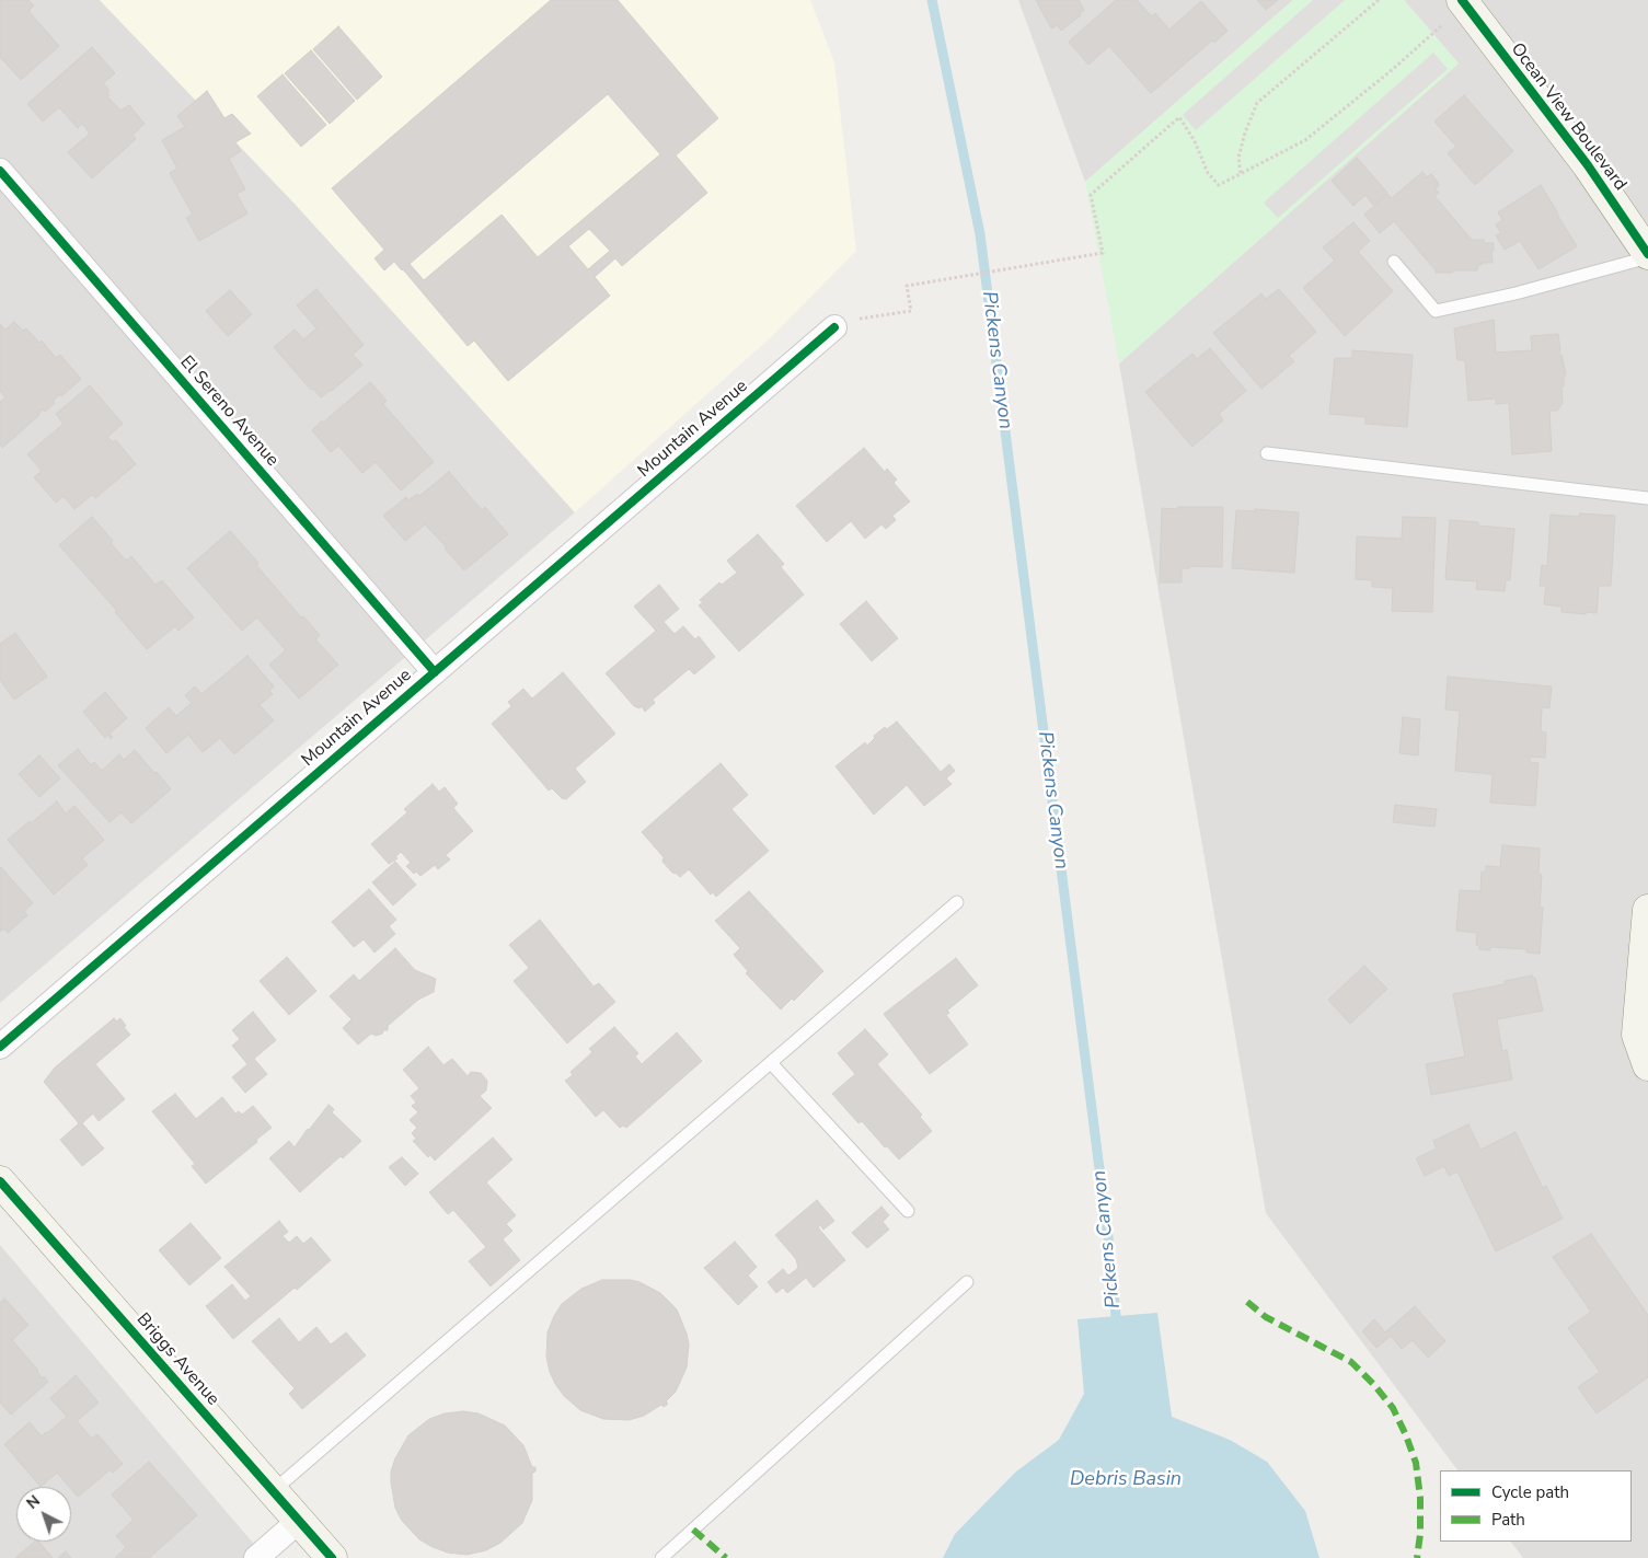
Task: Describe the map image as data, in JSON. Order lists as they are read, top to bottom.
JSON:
{
  "streets": {
    "street": [
      "Ocean View Boulevard",
      "El Sereno Avenue",
      "Mountain Avenue",
      "Briggs Avenue"
    ]
  },
  "crossings": [
    ["El Sereno Avenue", "Mountain Avenue"]
  ],
  "water": ["Pickens Canyon", "Debris Basin"],
  "legend": ["Cycle path", "Path"],
  "north": "top left"
}
